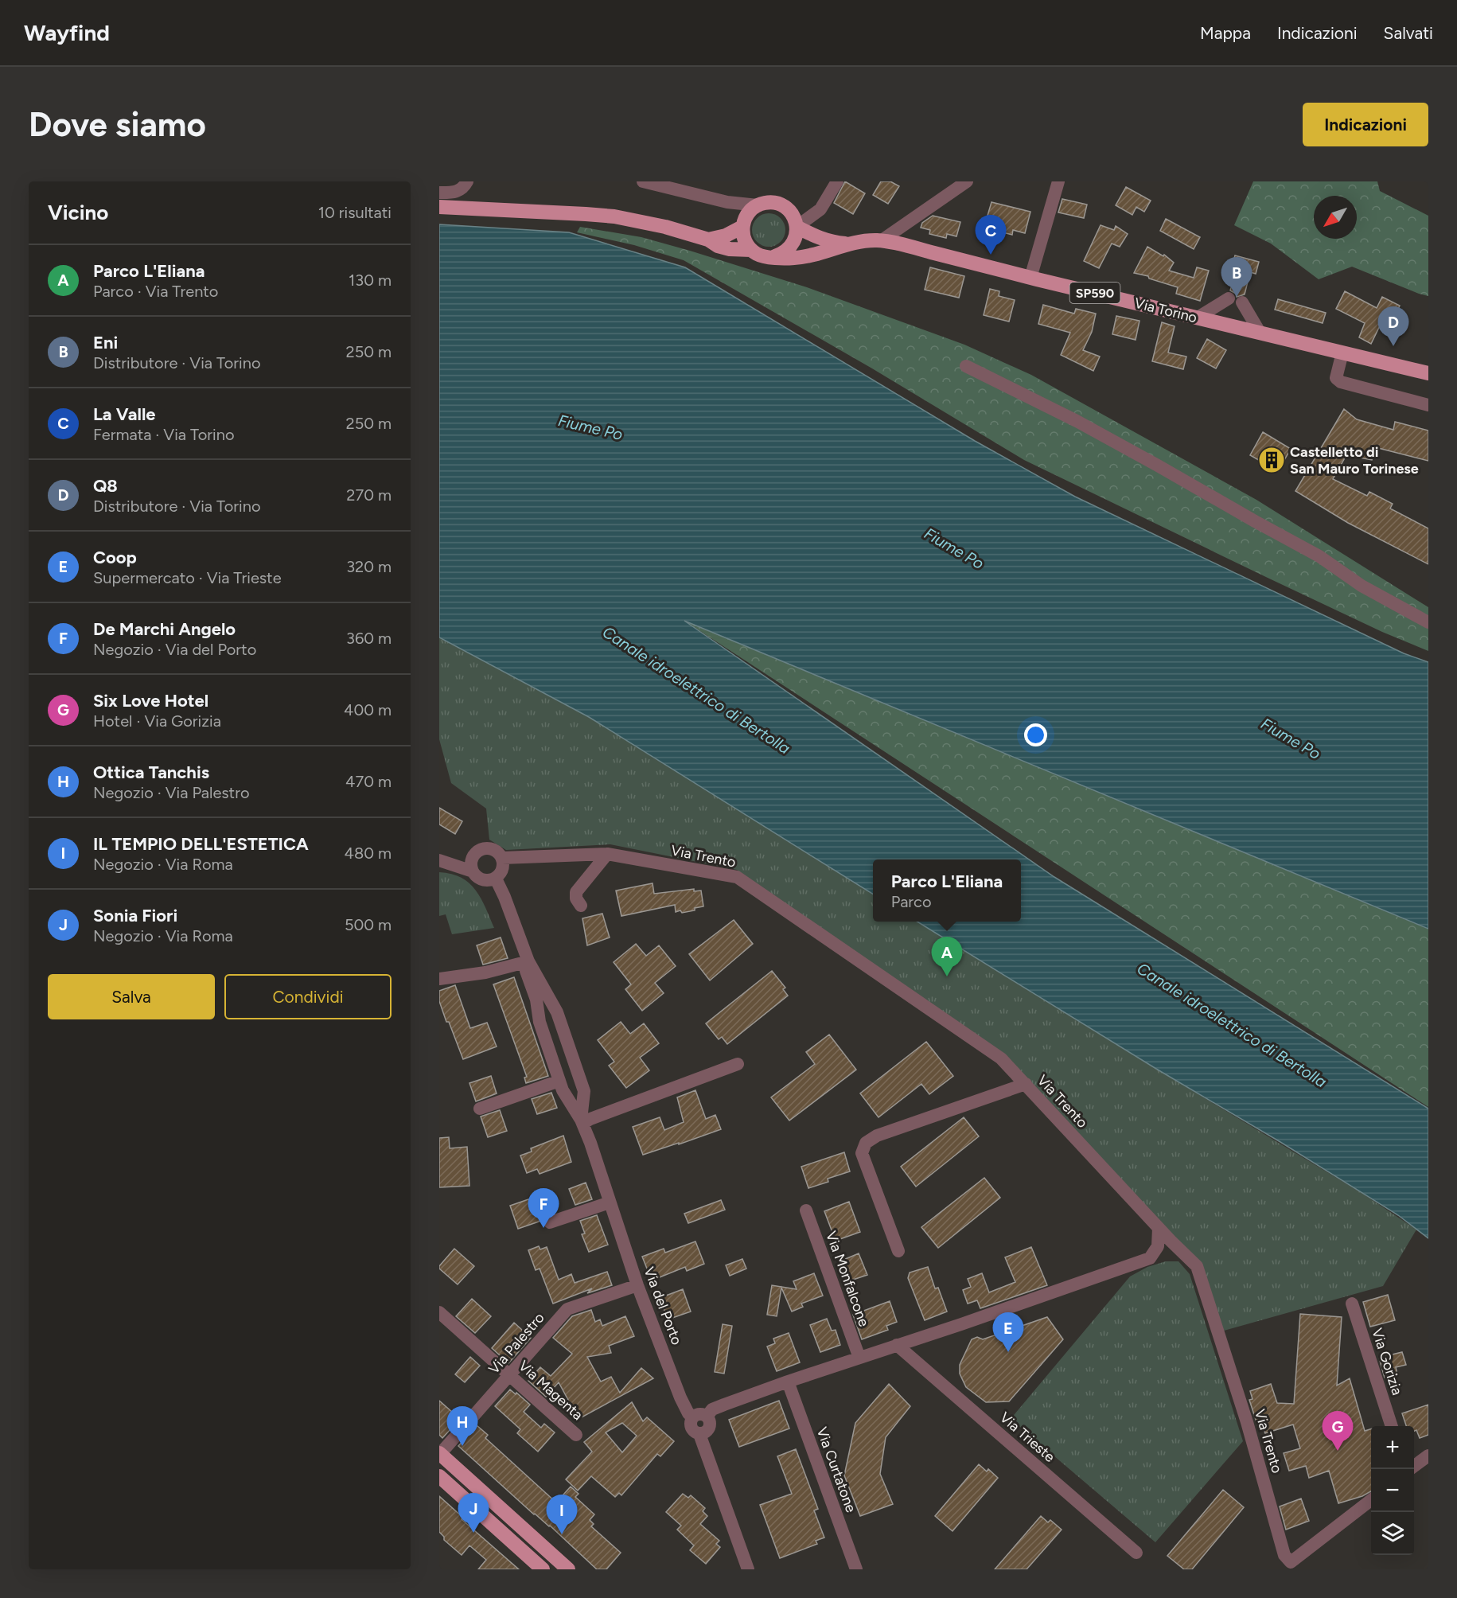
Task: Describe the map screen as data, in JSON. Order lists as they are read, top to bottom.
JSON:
{
  "streets": {
    "main road": ["SP590", "Via Torino"],
    "street": [
      "Via Trento",
      "Via Monfalcone",
      "Via del Porto",
      "Via Palestro",
      "Via Gorizia",
      "Via Magenta",
      "Via Trieste",
      "Via Curtatone"
    ]
  },
  "crossings": [
    ["Via Trento", "Via del Porto"],
    ["Via del Porto", "Via Palestro"],
    ["Via Palestro", "Via Magenta"]
  ],
  "water": ["Fiume Po", "Canale idroelettrico di Bertolla"],
  "places": {
    "building": ["Castelletto di San Mauro Torinese"]
  },
  "north": "bottom left",
  "page": {
    "header": "Wayfind",
    "nav": ["Mappa", "Indicazioni", "Salvati"],
    "buttons": [
      "Indicazioni",
      ["Salva", "Condividi"]
    ],
    "title": "Dove siamo",
    "heading": ["Vicino", "10 risultati"],
    "pins": [
      "C",
      "B",
      "D",
      "A",
      "F",
      "E",
      "H",
      "G",
      "J",
      "I"
    ],
    "list": [
      {
        "mark": "A",
        "name": "Parco L'Eliana",
        "note": "Parco · Via Trento",
        "value": "130 m"
      },
      {
        "mark": "B",
        "name": "Eni",
        "note": "Distributore · Via Torino",
        "value": "250 m"
      },
      {
        "mark": "C",
        "name": "La Valle",
        "note": "Fermata · Via Torino",
        "value": "250 m"
      },
      {
        "mark": "D",
        "name": "Q8",
        "note": "Distributore · Via Torino",
        "value": "270 m"
      },
      {
        "mark": "E",
        "name": "Coop",
        "note": "Supermercato · Via Trieste",
        "value": "320 m"
      },
      {
        "mark": "F",
        "name": "De Marchi Angelo",
        "note": "Negozio · Via del Porto",
        "value": "360 m"
      },
      {
        "mark": "G",
        "name": "Six Love Hotel",
        "note": "Hotel · Via Gorizia",
        "value": "400 m"
      },
      {
        "mark": "H",
        "name": "Ottica Tanchis",
        "note": "Negozio · Via Palestro",
        "value": "470 m"
      },
      {
        "mark": "I",
        "name": "IL TEMPIO DELL'ESTETICA",
        "note": "Negozio · Via Roma",
        "value": "480 m"
      },
      {
        "mark": "J",
        "name": "Sonia Fiori",
        "note": "Negozio · Via Roma",
        "value": "500 m"
      }
    ],
    "popup": ["Parco L'Eliana", "Parco"],
    "map_buttons": ["+", "−"]
  }
}
